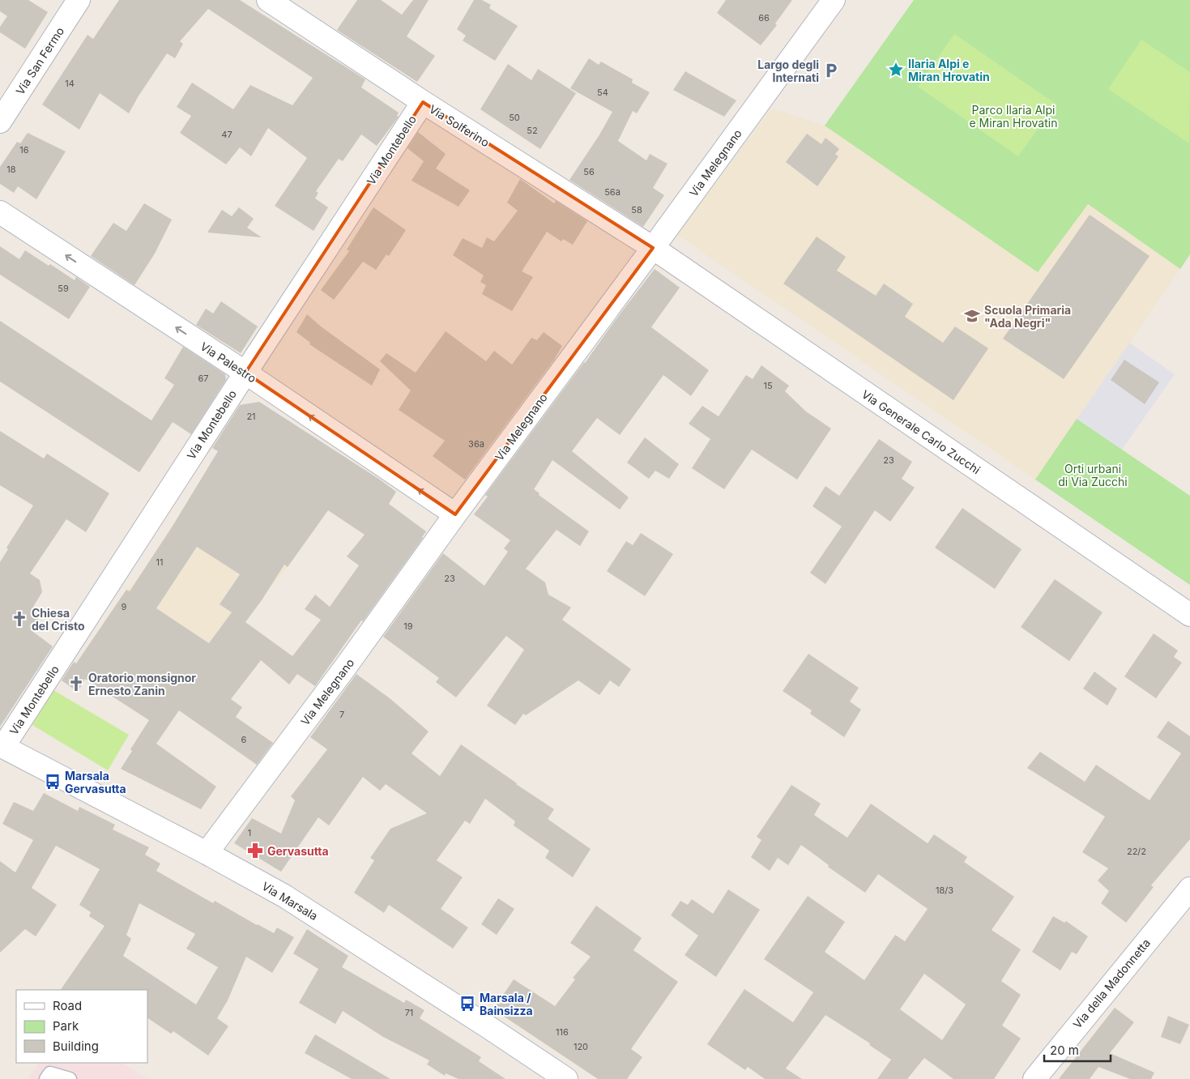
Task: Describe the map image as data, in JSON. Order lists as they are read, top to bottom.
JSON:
{
  "streets": {
    "street": [
      "Via San Fermo",
      "Via Solferino",
      "Via Montebello",
      "Via Melegnano",
      "Via Palestro",
      "Via Generale Carlo Zucchi",
      "Via Marsala",
      "Via della Madonnetta"
    ]
  },
  "crossings": [
    ["Via Solferino", "Via Montebello"],
    ["Via Solferino", "Via Melegnano"],
    ["Via Solferino", "Via Generale Carlo Zucchi"],
    ["Via Montebello", "Via Palestro"],
    ["Via Montebello", "Via Marsala"],
    ["Via Melegnano", "Via Palestro"],
    ["Via Melegnano", "Via Generale Carlo Zucchi"],
    ["Via Melegnano", "Via Marsala"]
  ],
  "one_way": ["Via Palestro"],
  "parks": ["Parco Ilaria Alpi e Miran Hrovatin", "Orti urbani di Via Zucchi"],
  "places": {
    "place": ["Ilaria Alpi e Miran Hrovatin"],
    "parking": ["Largo degli Internati"],
    "school or university": ["Scuola Primaria \"Ada Negri\""],
    "church": ["Chiesa del Cristo", "Oratorio monsignor Ernesto Zanin"],
    "bus stop": ["Marsala Gervasutta", "Marsala / Bainsizza"],
    "pharmacy": ["Gervasutta"]
  },
  "house_numbers": [
    "66",
    "14",
    "54",
    "50",
    "52",
    "47",
    "16",
    "18",
    "56",
    "56a",
    "58",
    "59",
    "67",
    "15",
    "21",
    "36a",
    "23",
    "11",
    "23",
    "9",
    "19",
    "7",
    "6",
    "1",
    "22/2",
    "18/3",
    "71",
    "116",
    "120"
  ],
  "legend": ["Road", "Park", "Building"],
  "scale_bar": "20 m"
}
